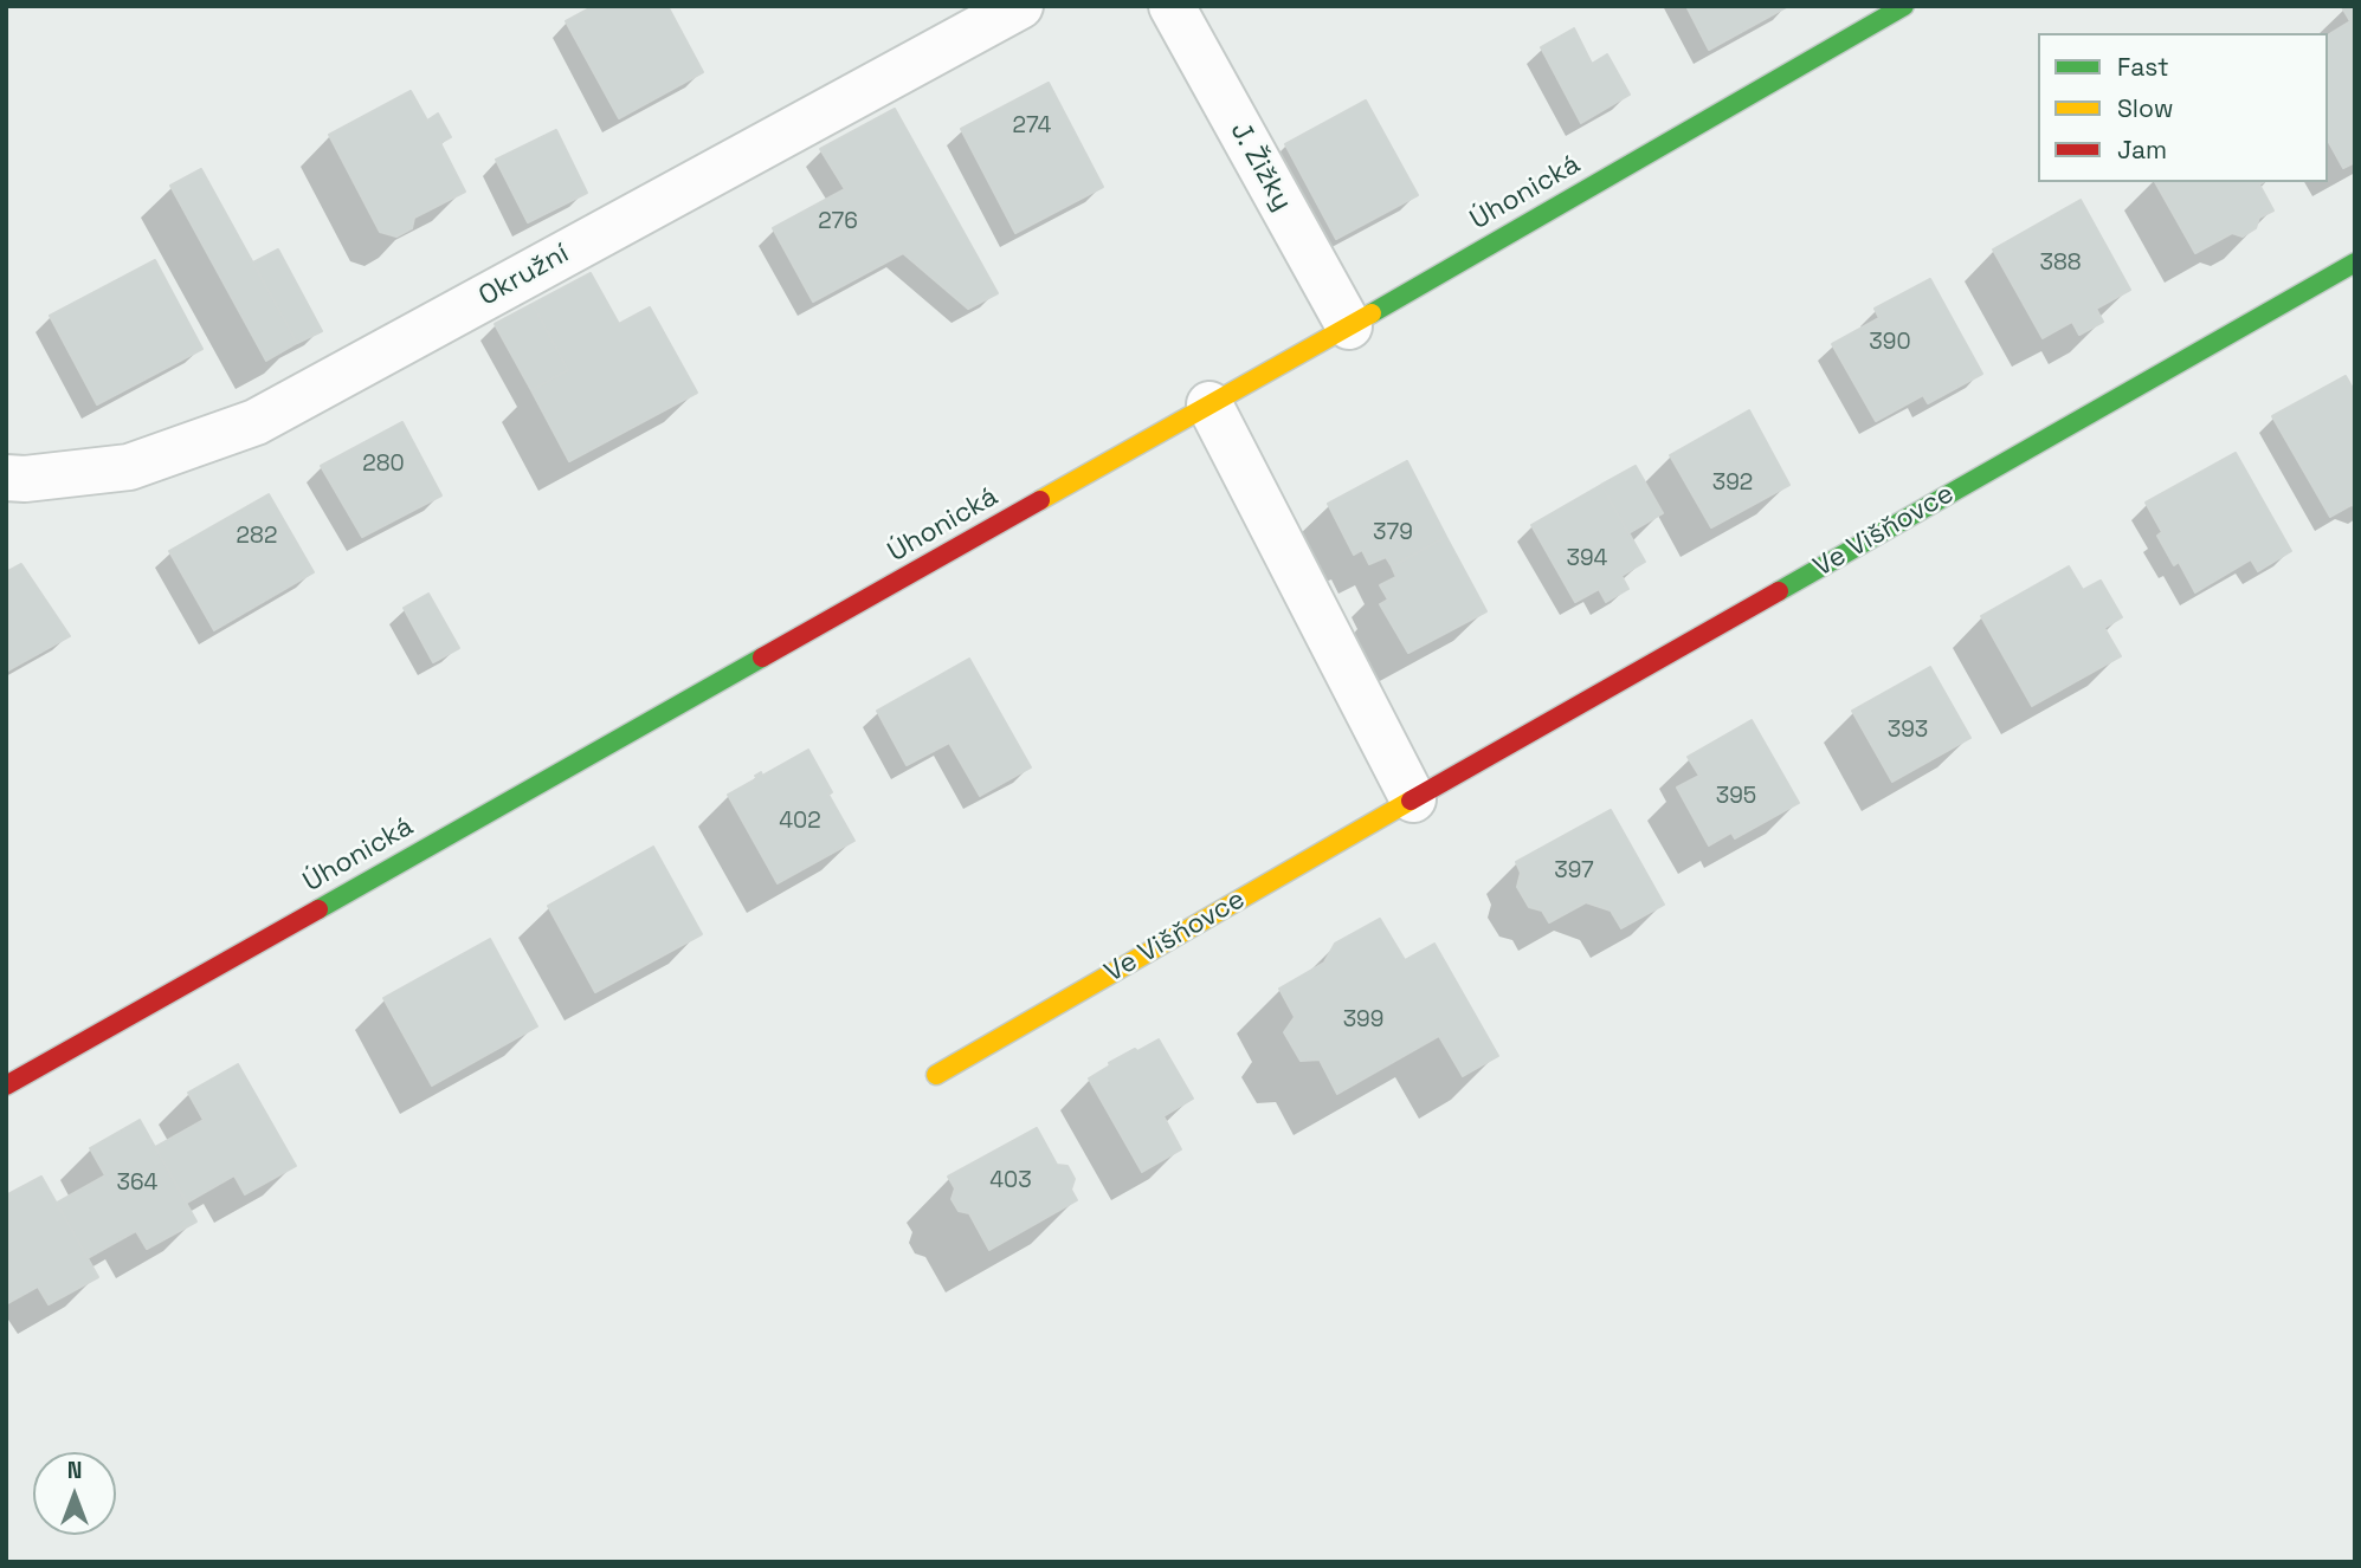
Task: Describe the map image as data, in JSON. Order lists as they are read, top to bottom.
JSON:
{
  "streets": {
    "street": [
      "J. Žižky",
      "Úhonická",
      "Okružní",
      "Ve Višňovce"
    ]
  },
  "crossings": [
    ["J. Žižky", "Úhonická"]
  ],
  "house_numbers": [
    "274",
    "276",
    "388",
    "390",
    "280",
    "392",
    "379",
    "282",
    "394",
    "393",
    "395",
    "402",
    "397",
    "399",
    "403",
    "364"
  ],
  "legend": ["Fast", "Slow", "Jam"],
  "north": "top"
}
